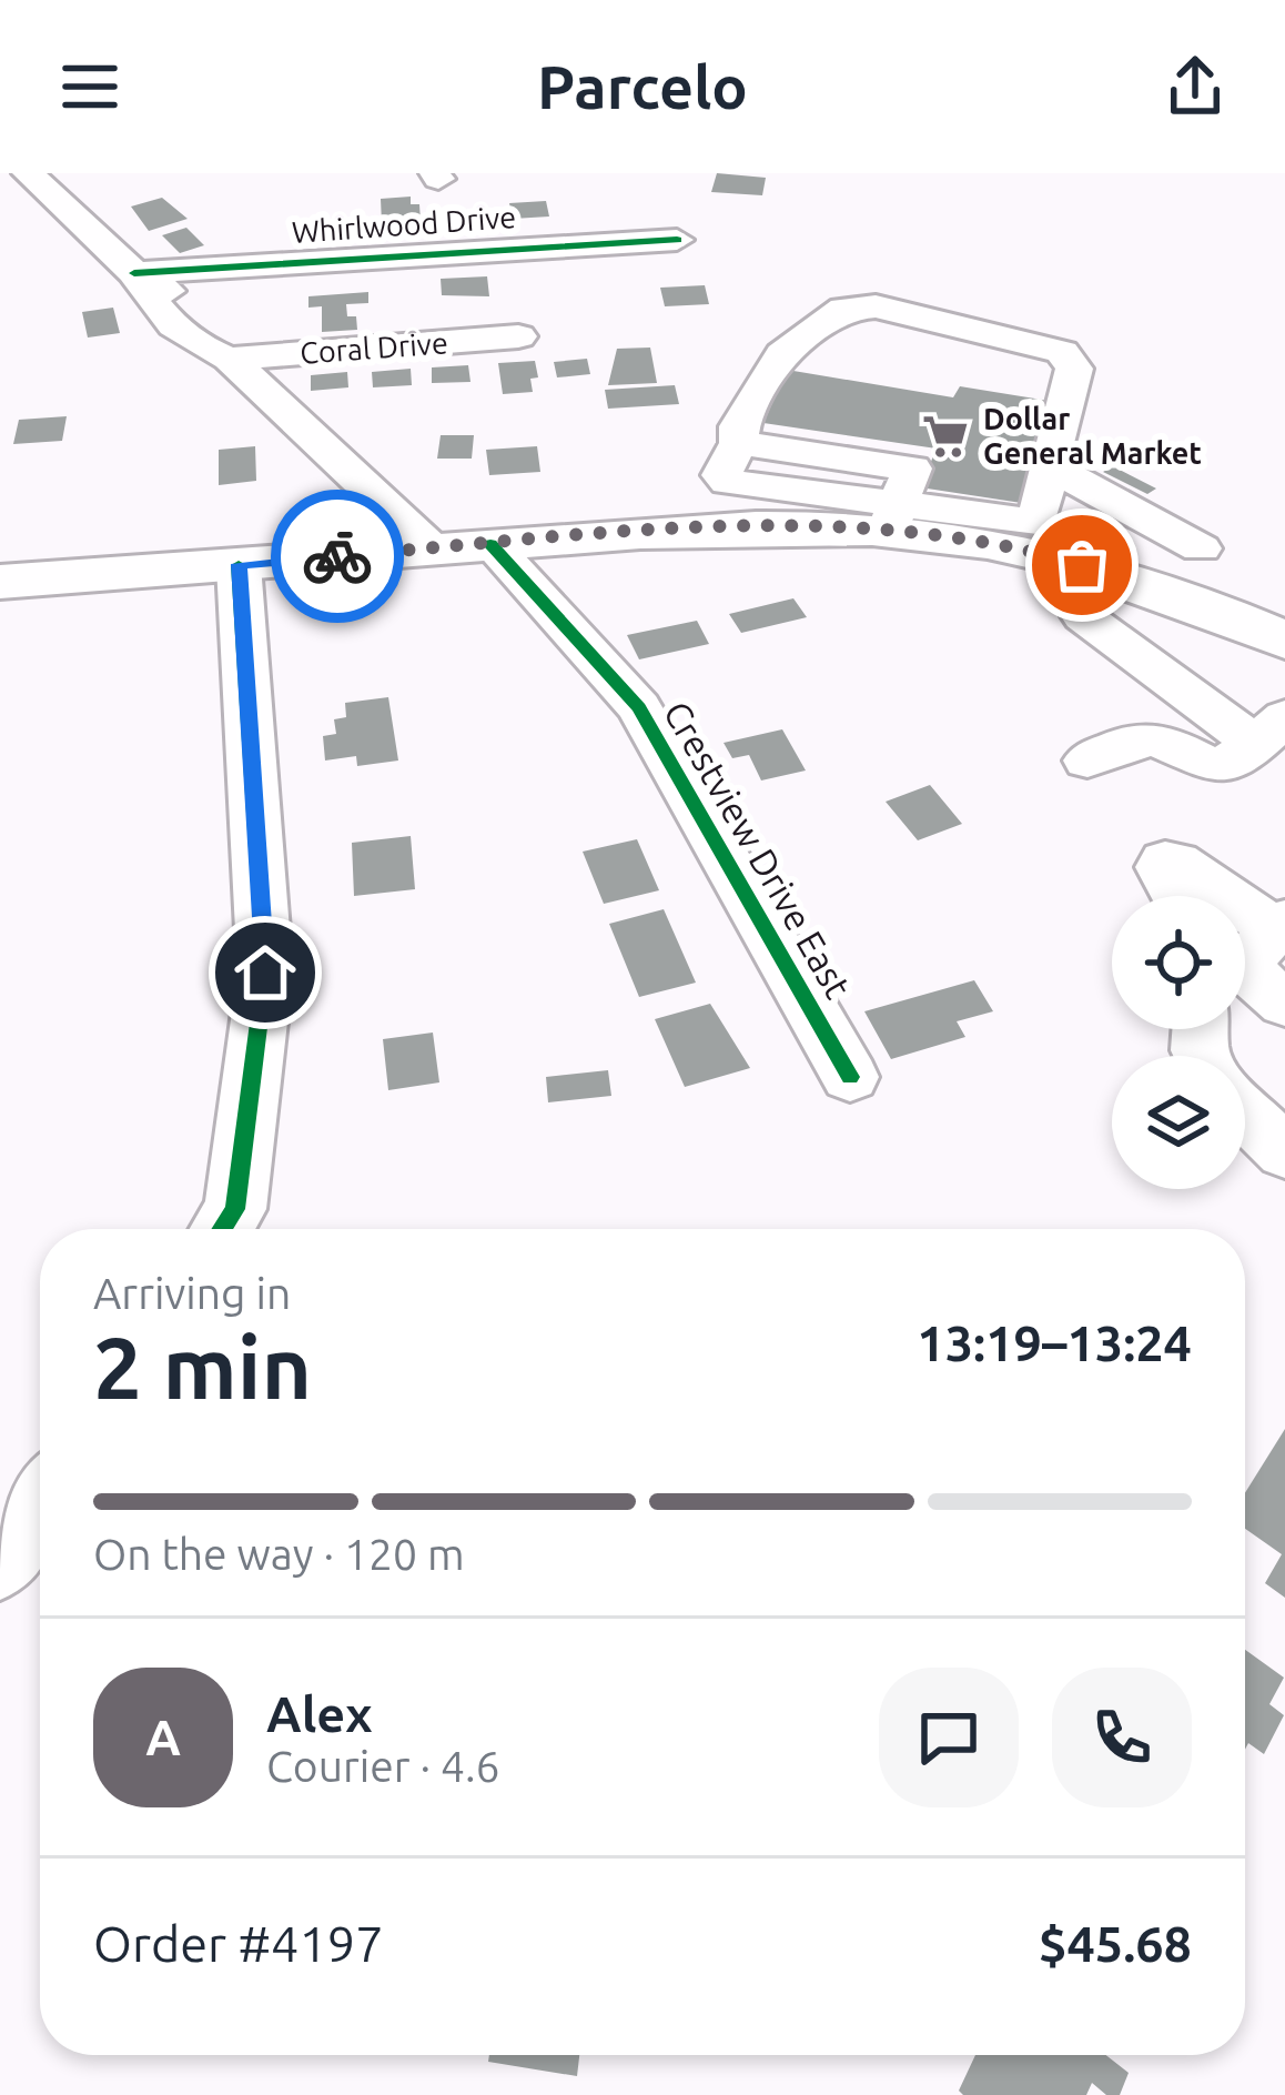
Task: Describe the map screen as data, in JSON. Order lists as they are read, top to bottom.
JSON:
{
  "streets": {
    "street": ["Whirlwood Drive", "Coral Drive", "Crestview Drive East"]
  },
  "places": {
    "supermarket": ["Dollar General Market"]
  },
  "page": {
    "header": "Parcelo",
    "heading": ["2 min", "Arriving in", "13:19–13:24"],
    "panel": [
      "Alex",
      "Courier · 4.6",
      "Order #4197",
      "$45.68"
    ],
    "bar": "On the way · 120 m",
    "round": "A"
  }
}
